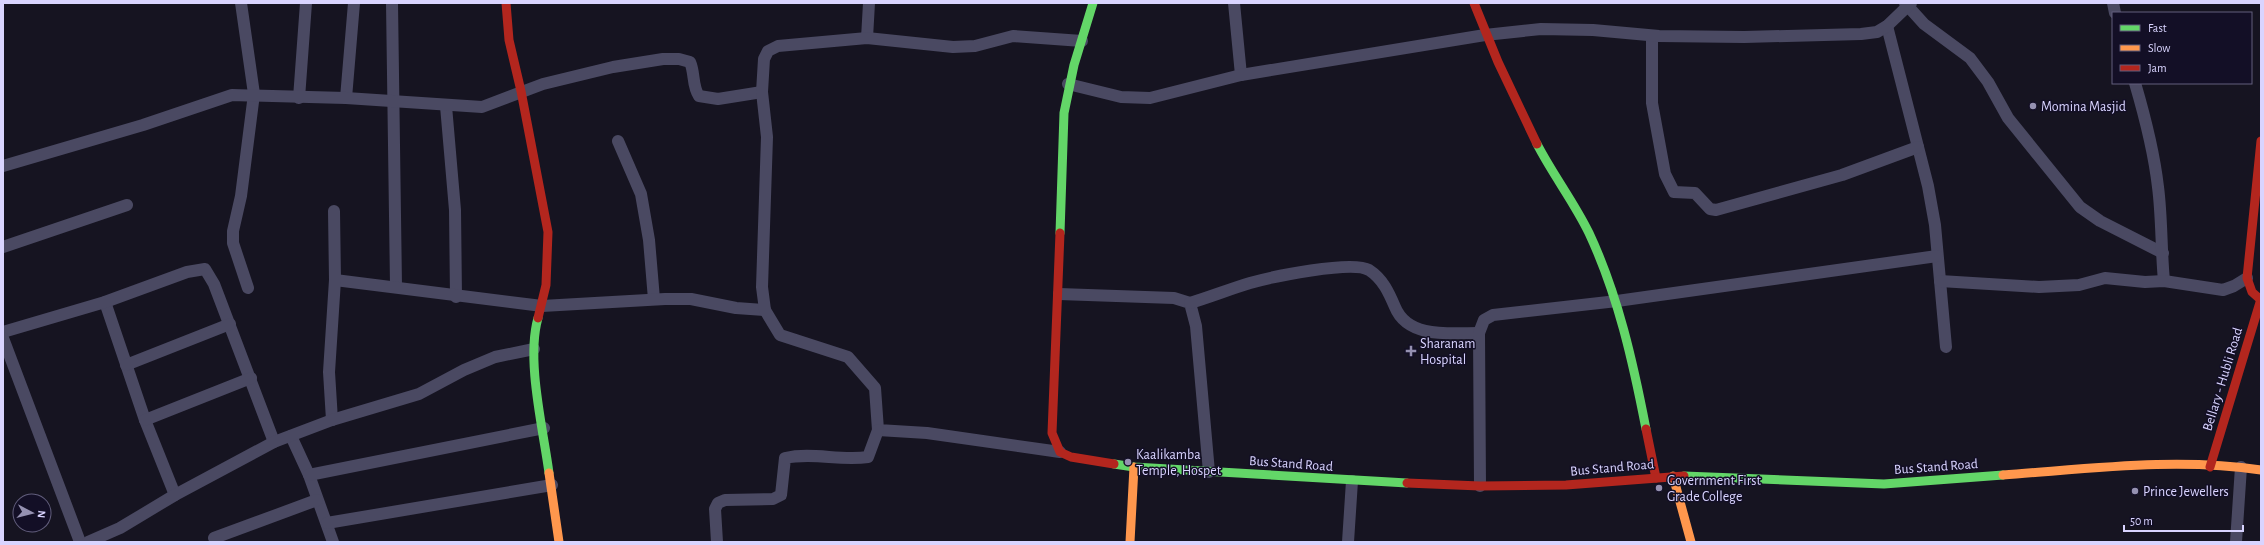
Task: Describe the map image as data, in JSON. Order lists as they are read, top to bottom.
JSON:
{
  "streets": {
    "street": ["Bellary - Hubli Road", "Bus Stand Road"]
  },
  "crossings": [
    ["Bellary - Hubli Road", "Bus Stand Road"]
  ],
  "places": {
    "other": [
      "Momina Masjid",
      "Kaalikamba Temple, Hospet",
      "Government First Grade College",
      "Prince Jewellers"
    ],
    "health": ["Sharanam Hospital"]
  },
  "legend": ["Fast", "Slow", "Jam"],
  "scale_bar": "50 m",
  "north": "right"
}
